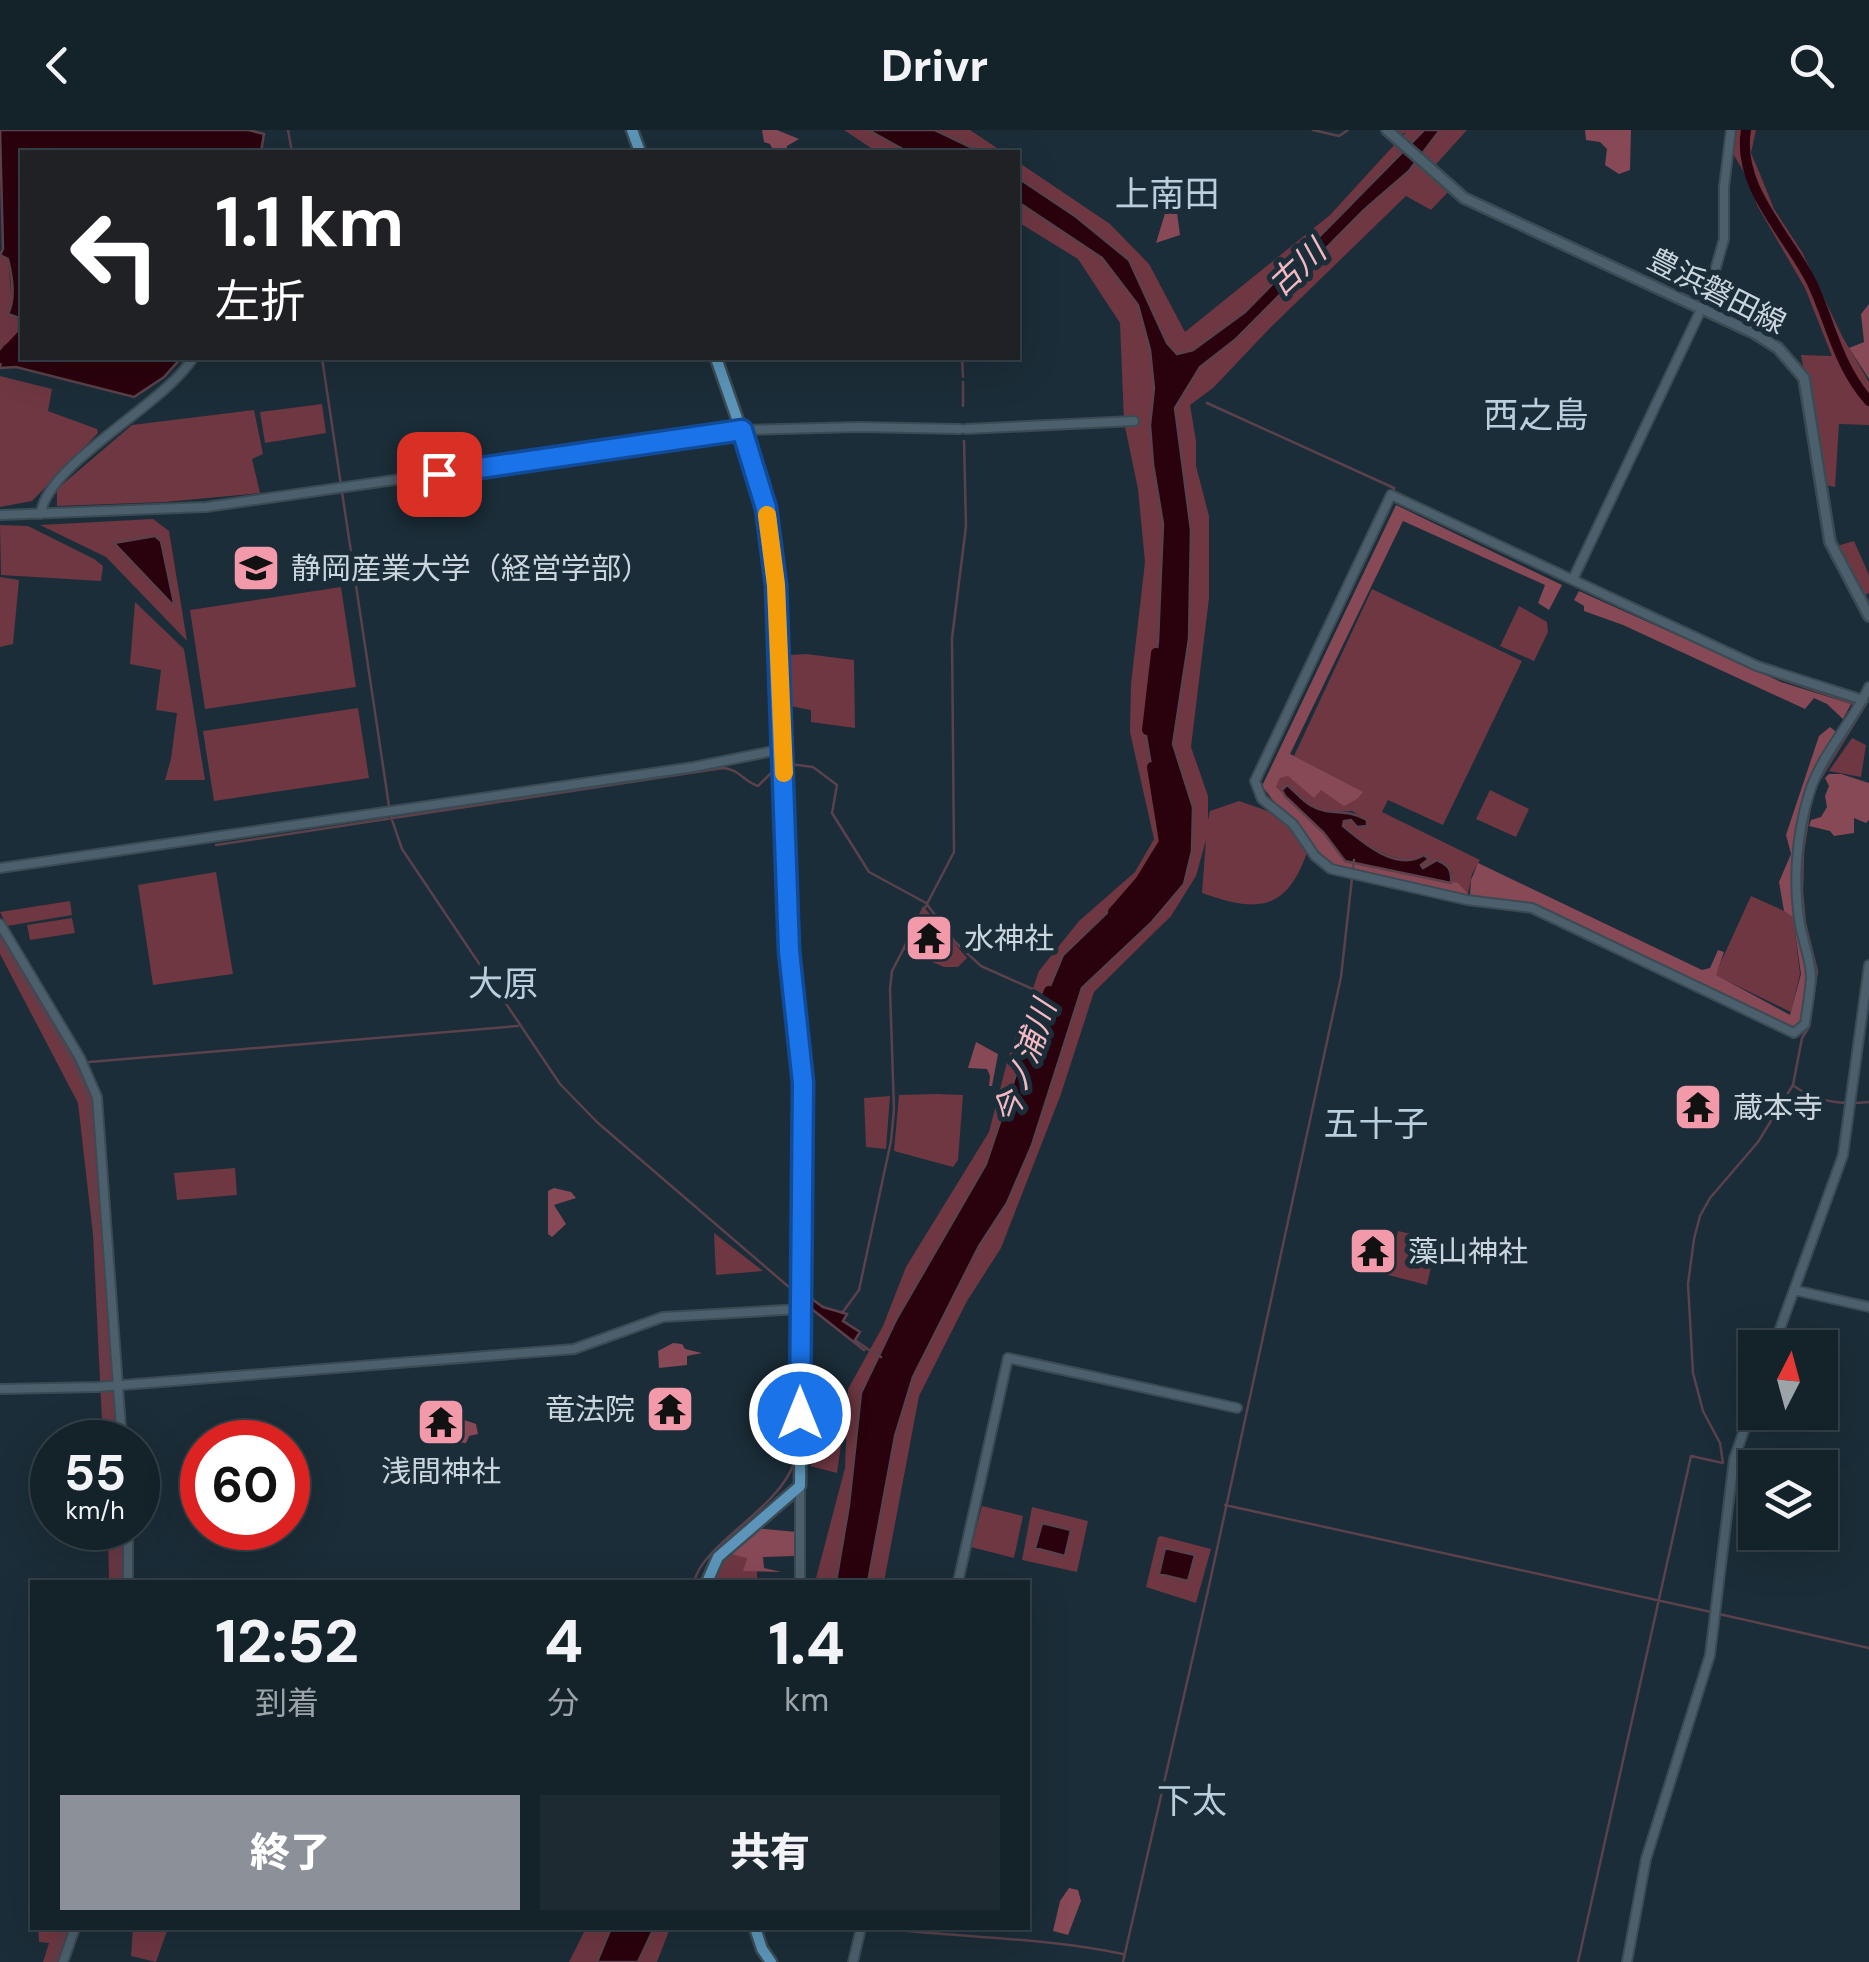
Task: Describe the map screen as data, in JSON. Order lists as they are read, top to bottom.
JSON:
{
  "streets": {
    "main road": ["豊浜磐田線"]
  },
  "districts": [
    "上南田",
    "西之島",
    "大原",
    "五十子",
    "下太"
  ],
  "water": ["古川", "今ノ浦川"],
  "places": {
    "school or university": ["静岡産業大学（経営学部）"],
    "temple": [
      "水神社",
      "蔵本寺",
      "藻山神社",
      "竜法院",
      "浅間神社"
    ]
  },
  "north": "top",
  "page": {
    "header": "Drivr",
    "turn": ["1.1 km", "左折"],
    "speed": "55 km/h",
    "limit": "60",
    "eta": [
      "12:52",
      "到着",
      "4",
      "分",
      "1.4",
      "km"
    ],
    "buttons": ["終了", "共有"]
  }
}
